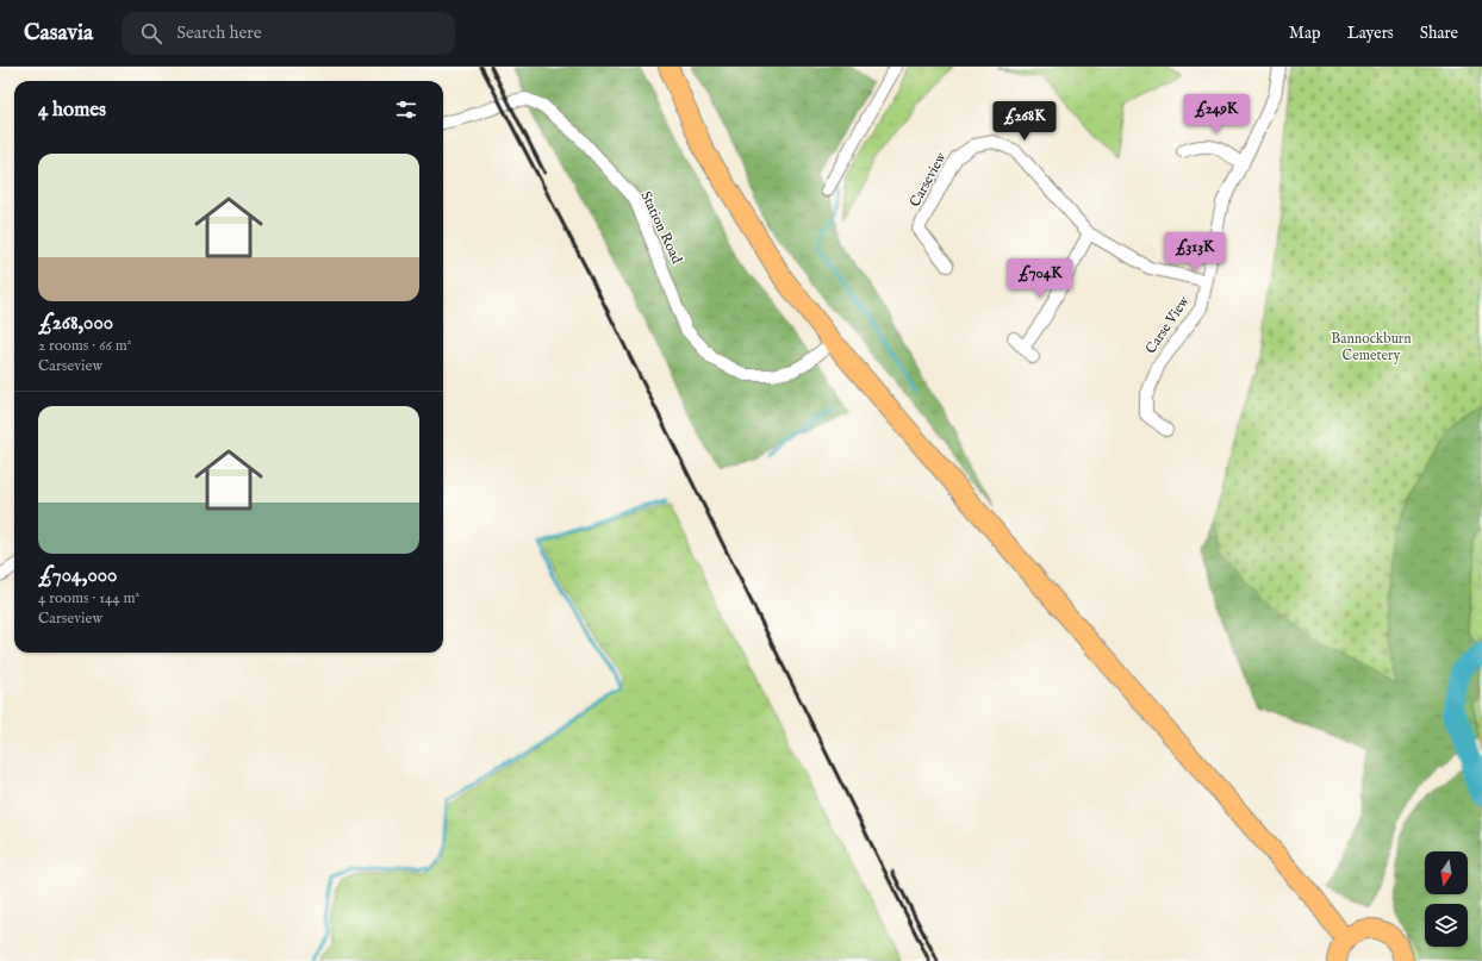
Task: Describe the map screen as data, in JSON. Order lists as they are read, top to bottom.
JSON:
{
  "streets": {
    "street": ["Carseview", "Station Road", "Carse View"]
  },
  "crossings": [
    ["Carseview", "Carse View"]
  ],
  "parks": ["Bannockburn Cemetery"],
  "north": "bottom",
  "page": {
    "header": "Casavia",
    "search": "Search here",
    "nav": ["Map", "Layers", "Share"],
    "heading": "4 homes",
    "price": [
      "£249K",
      "£268K",
      "£313K",
      "£704K"
    ],
    "list": [
      {
        "name": "£268,000",
        "note": "2 rooms · 66 m² · Carseview"
      },
      {
        "name": "£704,000",
        "note": "4 rooms · 144 m² · Carseview"
      }
    ]
  }
}
